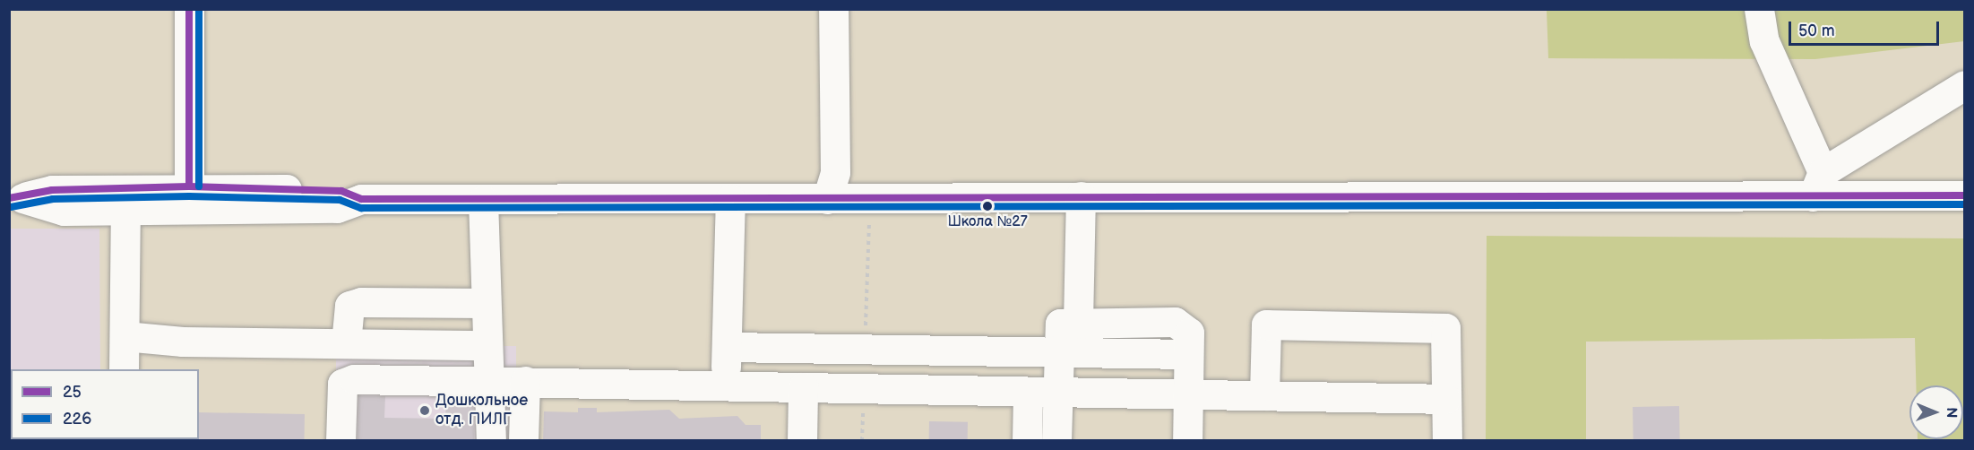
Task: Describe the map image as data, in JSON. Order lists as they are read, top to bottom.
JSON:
{
  "places": ["Школа №27", "Дошкольное отд. ПИЛГ"],
  "lines": ["transit line 25", "transit line 226"],
  "legend": ["25", "226"],
  "scale_bar": "50 m",
  "north": "right"
}
